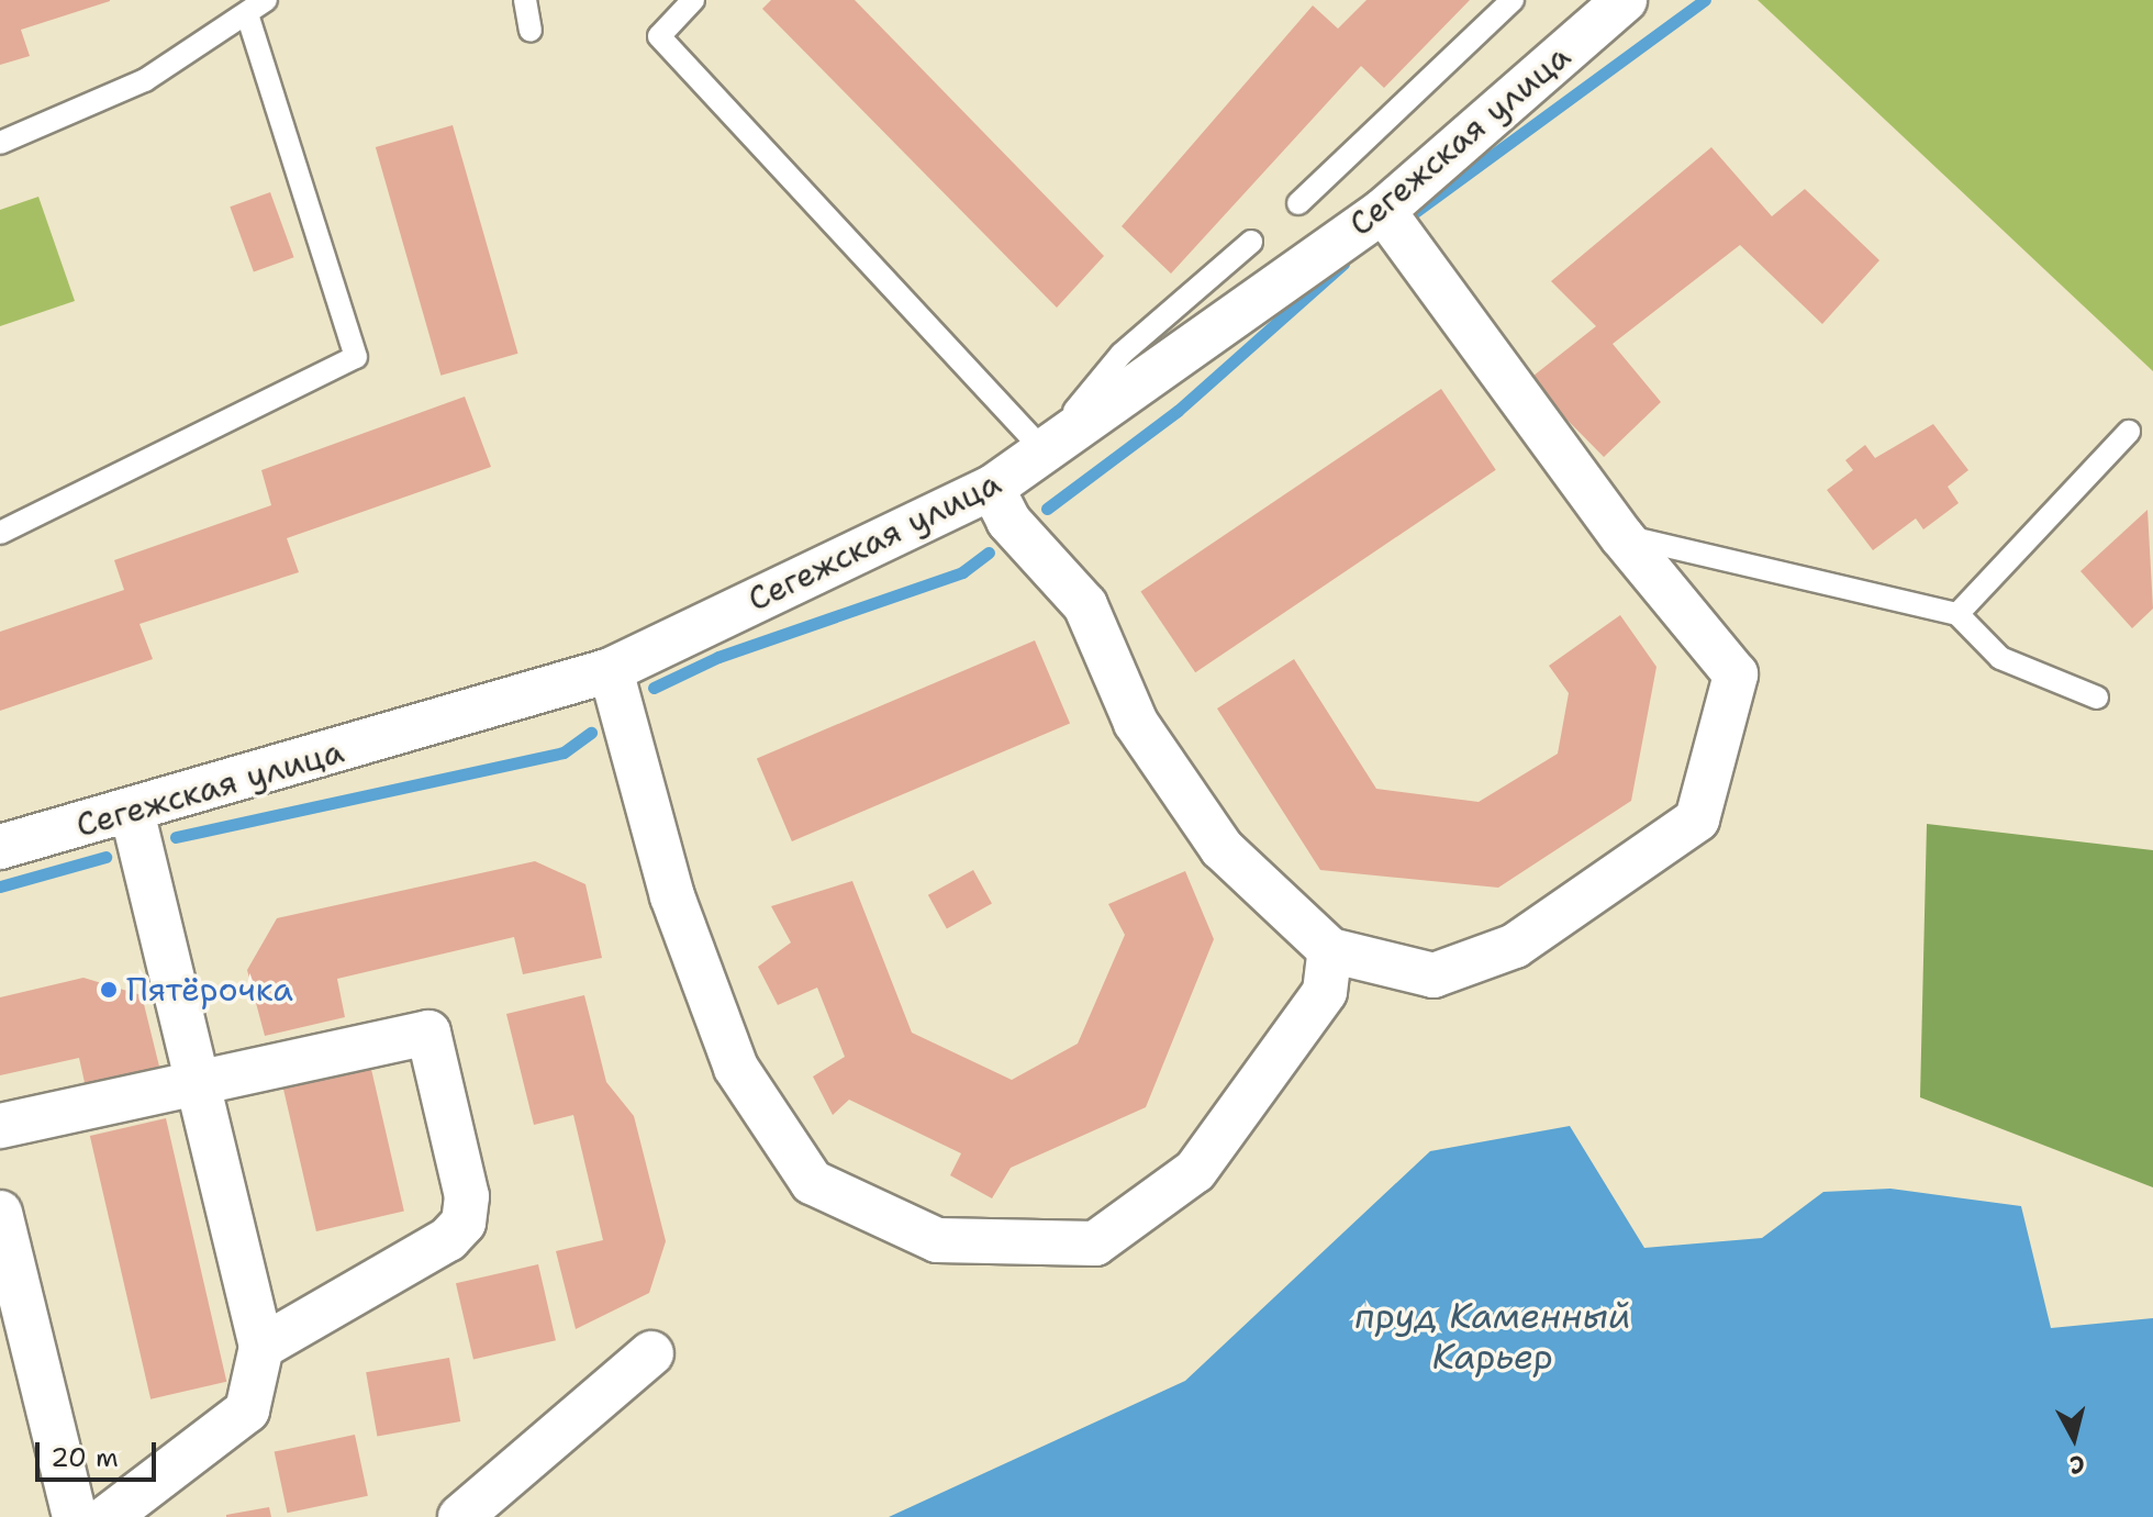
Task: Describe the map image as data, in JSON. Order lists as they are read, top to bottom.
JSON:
{
  "streets": {
    "street": ["Сегежская улица"]
  },
  "water": ["пруд Каменный Карьер"],
  "places": ["Пятёрочка"],
  "scale_bar": "20 m",
  "north": "bottom"
}
